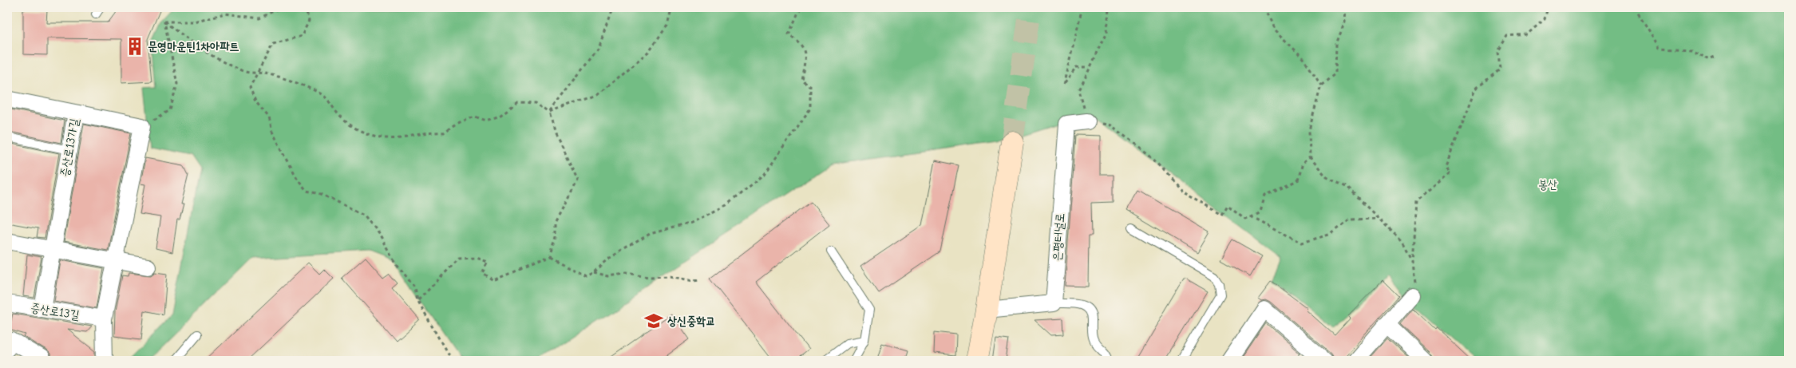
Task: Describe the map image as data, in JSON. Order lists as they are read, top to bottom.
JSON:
{
  "streets": {
    "street": ["증산로13가길", "은평터널로", "증산로13길"]
  },
  "crossings": [
    ["증산로13가길", "증산로13길"]
  ],
  "parks": ["봉산"],
  "places": {
    "building": ["문영마운틴1차아파트"],
    "school or university": ["상신중학교"]
  }
}
